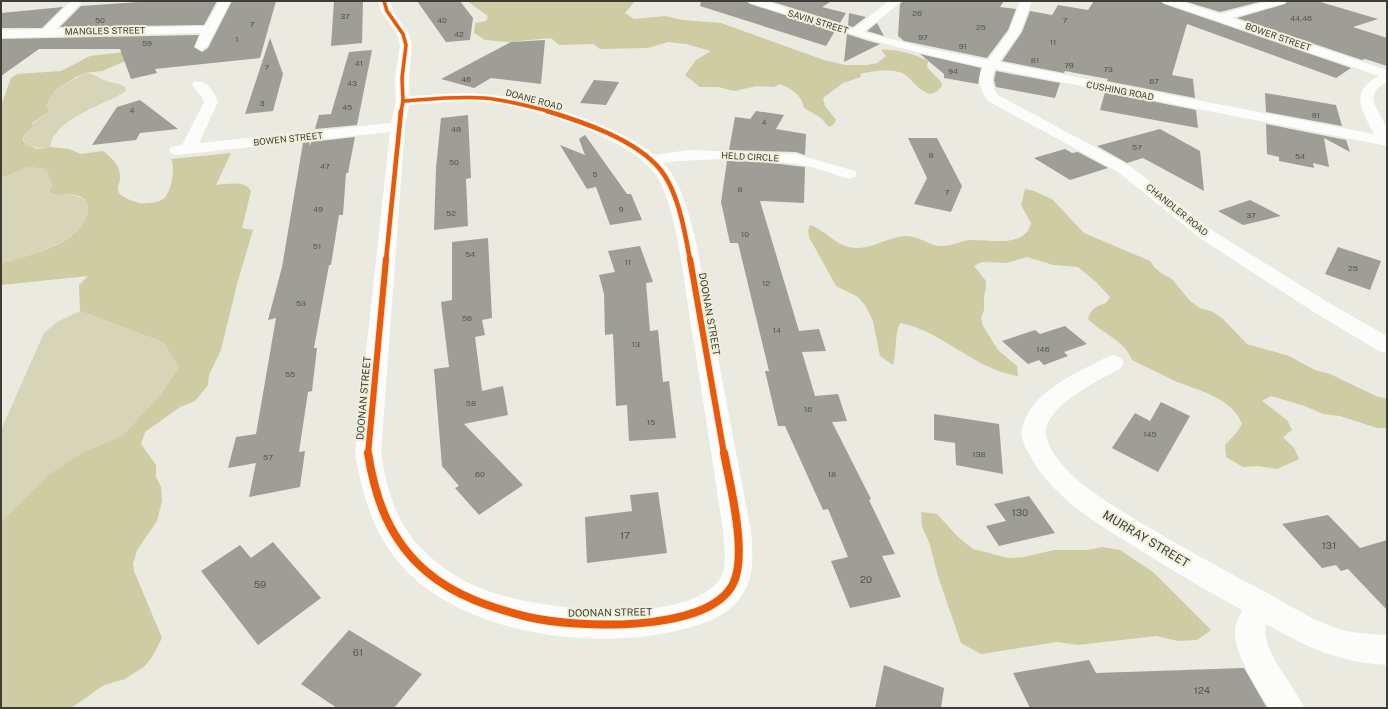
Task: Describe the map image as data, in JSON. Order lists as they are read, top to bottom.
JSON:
{
  "streets": {
    "street": [
      "SAVIN STREET",
      "MANGLES STREET",
      "BOWER STREET",
      "CUSHING ROAD",
      "DOANE ROAD",
      "BOWEN STREET",
      "HELD CIRCLE",
      "CHANDLER ROAD",
      "DOONAN STREET",
      "MURRAY STREET"
    ]
  },
  "crossings": [
    ["SAVIN STREET", "CUSHING ROAD"],
    ["CUSHING ROAD", "CHANDLER ROAD"],
    ["DOANE ROAD", "HELD CIRCLE"],
    ["DOANE ROAD", "DOONAN STREET"],
    ["BOWEN STREET", "DOONAN STREET"],
    ["HELD CIRCLE", "DOONAN STREET"]
  ],
  "house_numbers": [
    "26",
    "37",
    "44,46",
    "50",
    "40",
    "7",
    "7",
    "25",
    "42",
    "97",
    "1",
    "11",
    "59",
    "91",
    "81",
    "41",
    "79",
    "7",
    "73",
    "94",
    "46",
    "67",
    "43",
    "3",
    "45",
    "4",
    "91",
    "4",
    "48",
    "57",
    "8",
    "54",
    "50",
    "47",
    "5",
    "8",
    "7",
    "49",
    "9",
    "52",
    "37",
    "10",
    "51",
    "54",
    "11",
    "25",
    "12",
    "53",
    "56",
    "14",
    "13",
    "146",
    "55",
    "58",
    "16",
    "15",
    "145",
    "138",
    "57",
    "60",
    "18",
    "130",
    "17",
    "131",
    "20",
    "59",
    "61",
    "124"
  ]
}
